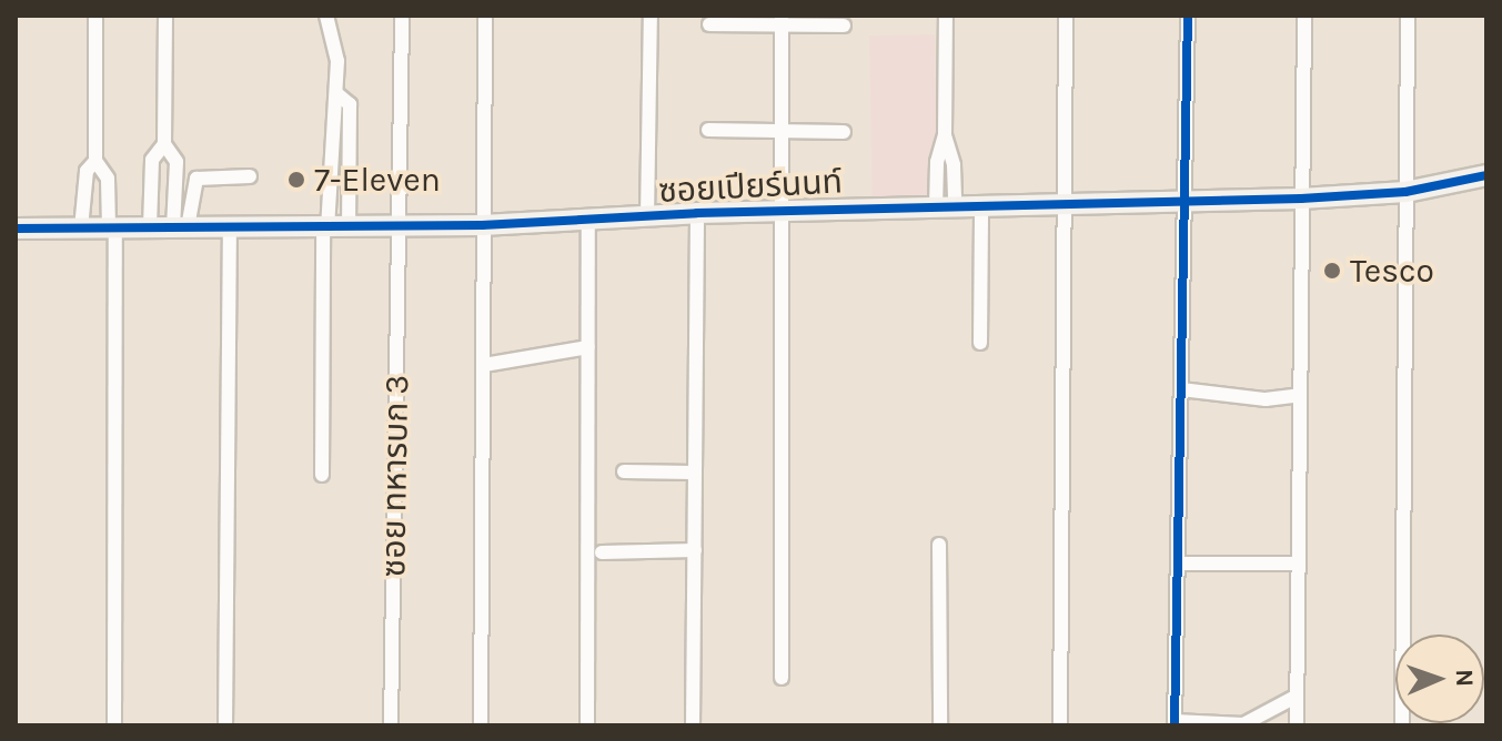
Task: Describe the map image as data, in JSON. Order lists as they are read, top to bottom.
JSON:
{
  "streets": {
    "street": ["ซอยเปียร์นนท์", "ซอย ทหารบก 3"]
  },
  "crossings": [
    ["ซอยเปียร์นนท์", "ซอย ทหารบก 3"]
  ],
  "places": ["7-Eleven", "Tesco"],
  "north": "right"
}
